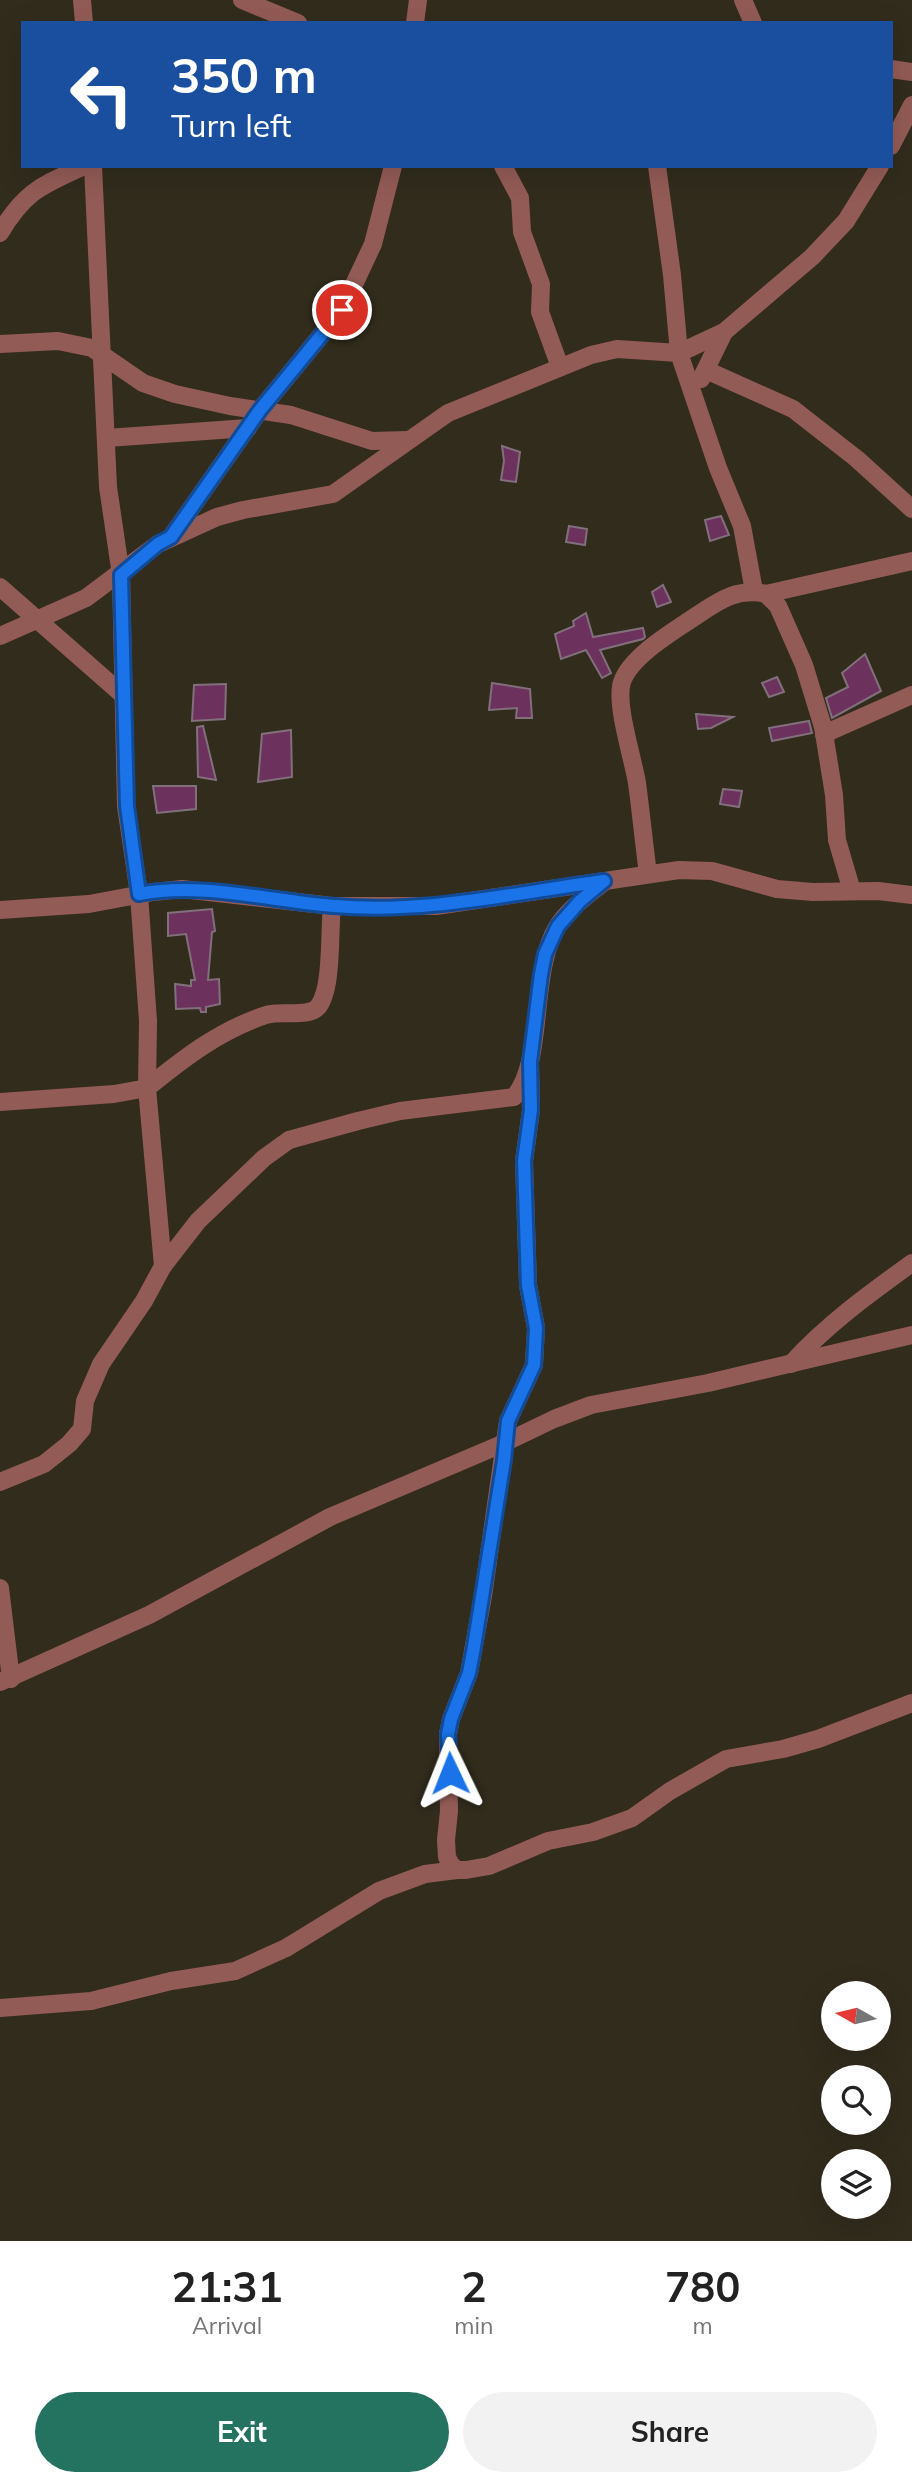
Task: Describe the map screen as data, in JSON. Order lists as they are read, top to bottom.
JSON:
{
  "north": "left",
  "page": {
    "turn": ["350 m", "Turn left"],
    "eta": [
      "21:31",
      "Arrival",
      "2",
      "min",
      "780",
      "m"
    ],
    "buttons": ["Exit", "Share"]
  }
}
